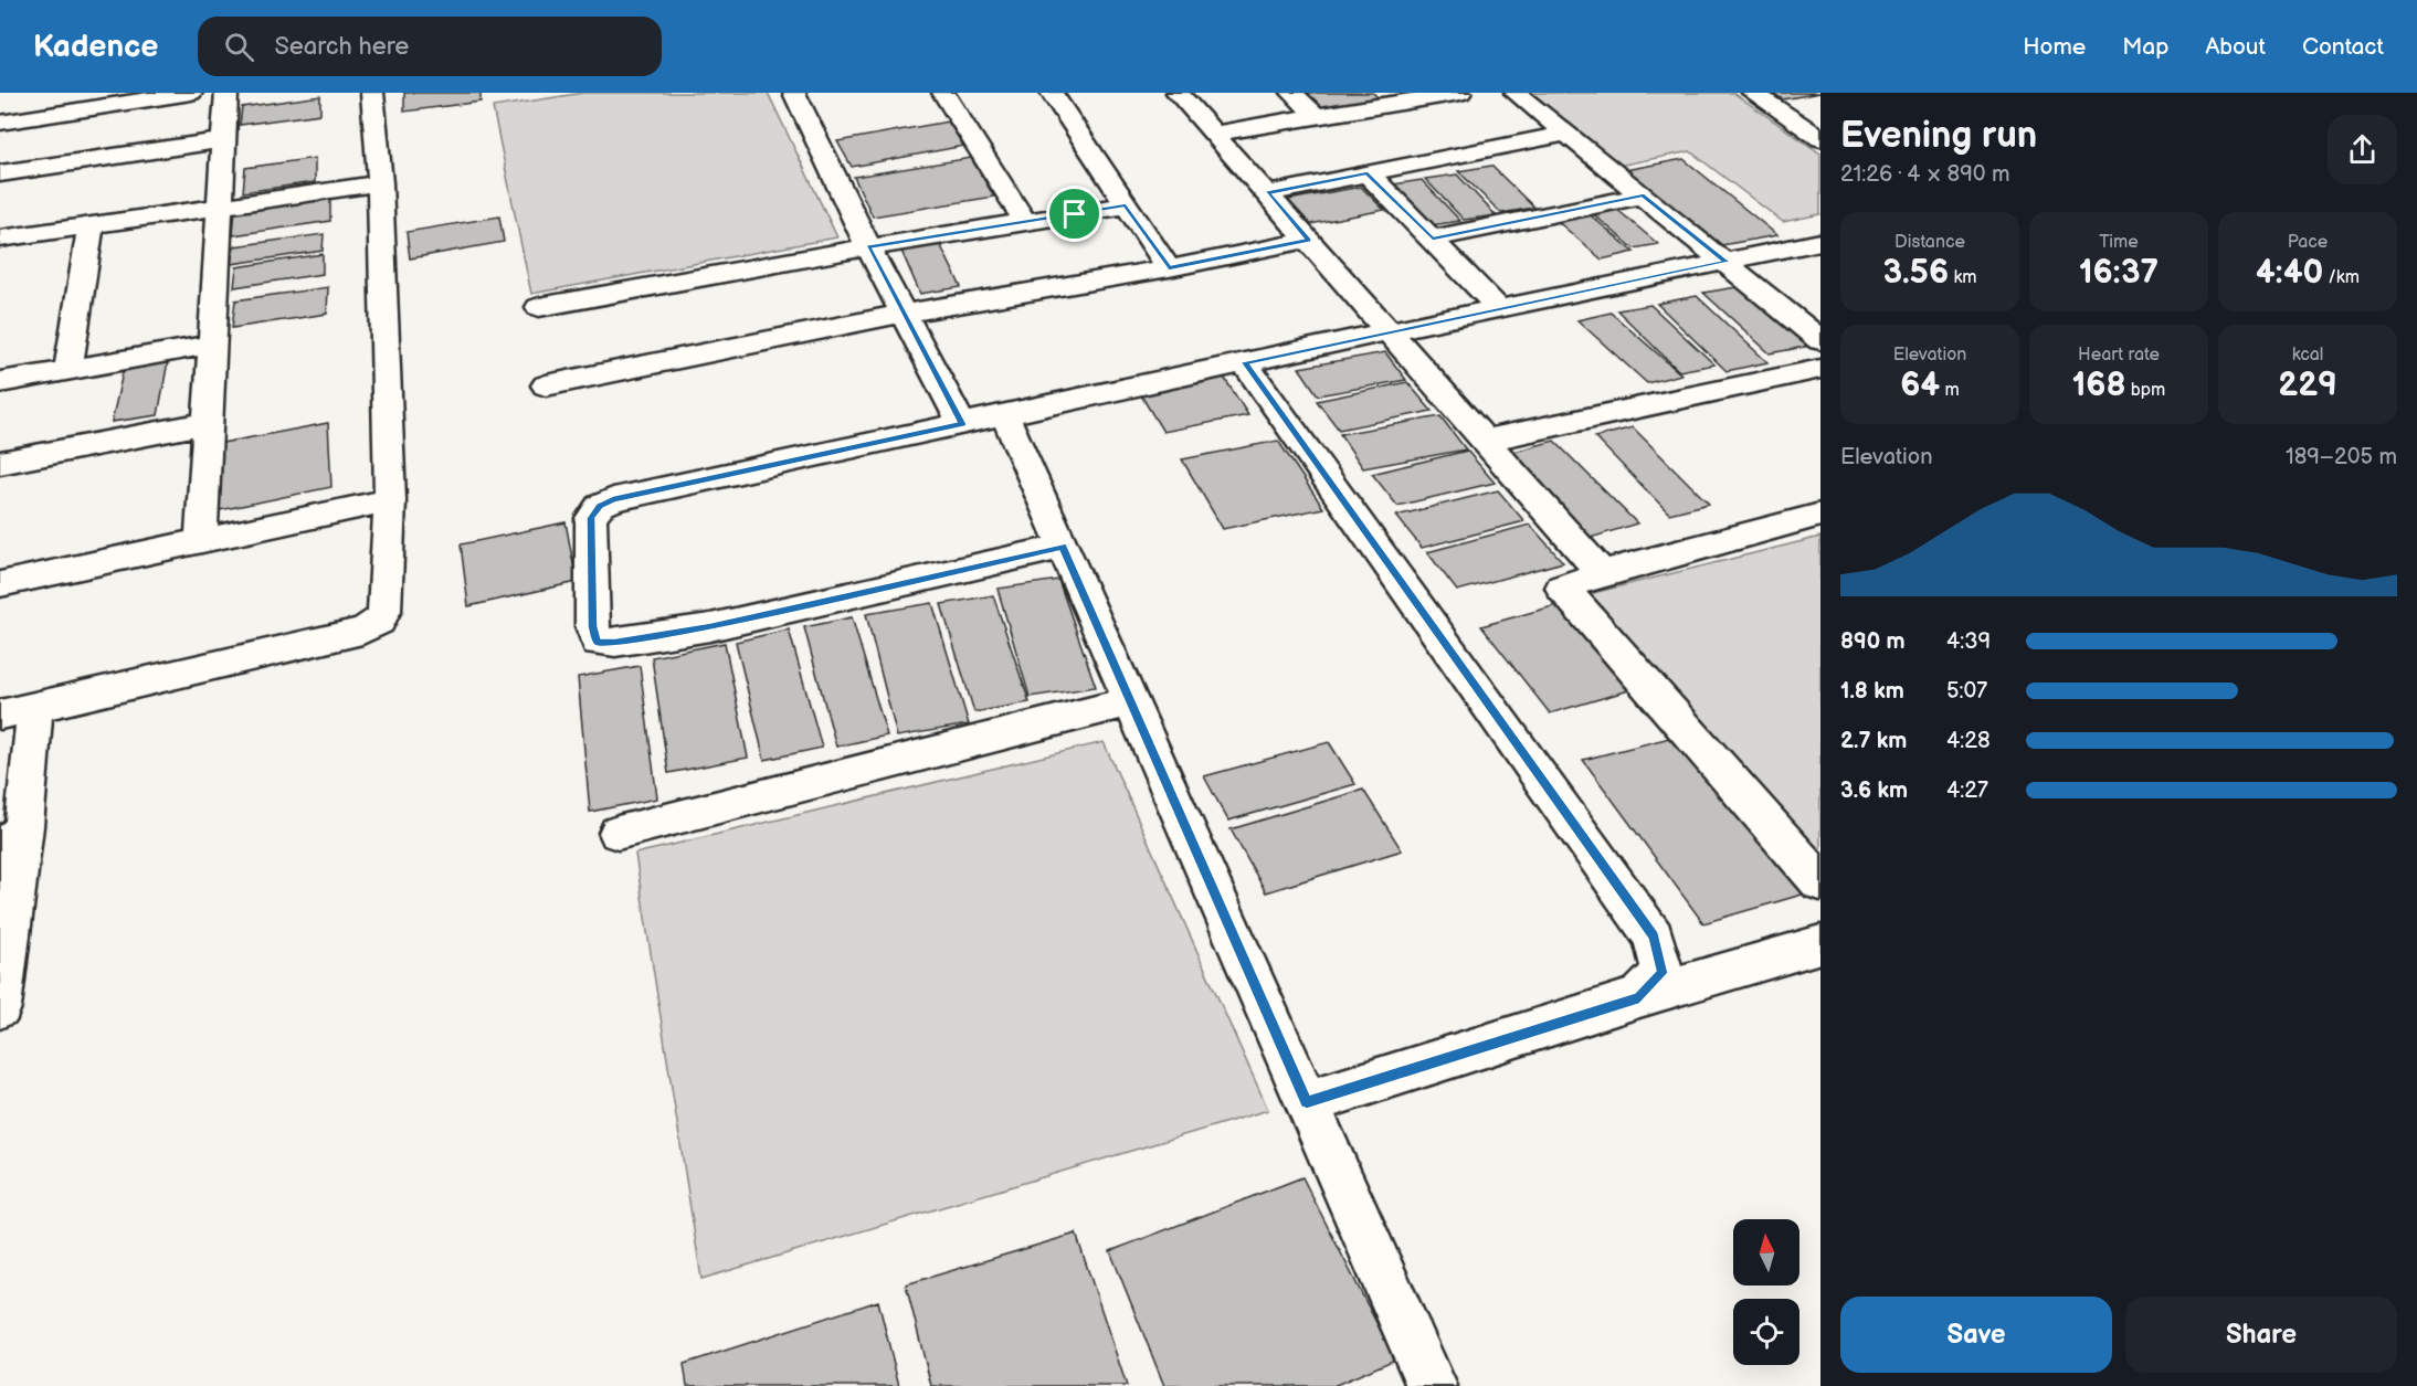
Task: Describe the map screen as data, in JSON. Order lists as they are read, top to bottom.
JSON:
{
  "north": "top",
  "page": {
    "header": "Kadence",
    "search": "Search here",
    "nav": [
      "Home",
      "Map",
      "About",
      "Contact"
    ],
    "heading": ["Evening run", "21:26 · 4 × 890 m"],
    "stats": [
      ["Distance", "3.56 km"],
      ["Time", "16:37"],
      ["Pace", "4:40 /km"],
      ["Elevation", "64 m"],
      ["Heart rate", "168 bpm"],
      ["kcal", "229"]
    ],
    "chart": ["Elevation", "189–205 m"],
    "list": [
      {
        "name": "890 m",
        "note": "4:39"
      },
      {
        "name": "1.8 km",
        "note": "5:07"
      },
      {
        "name": "2.7 km",
        "note": "4:28"
      },
      {
        "name": "3.6 km",
        "note": "4:27"
      }
    ],
    "buttons": ["Save", "Share"]
  }
}
